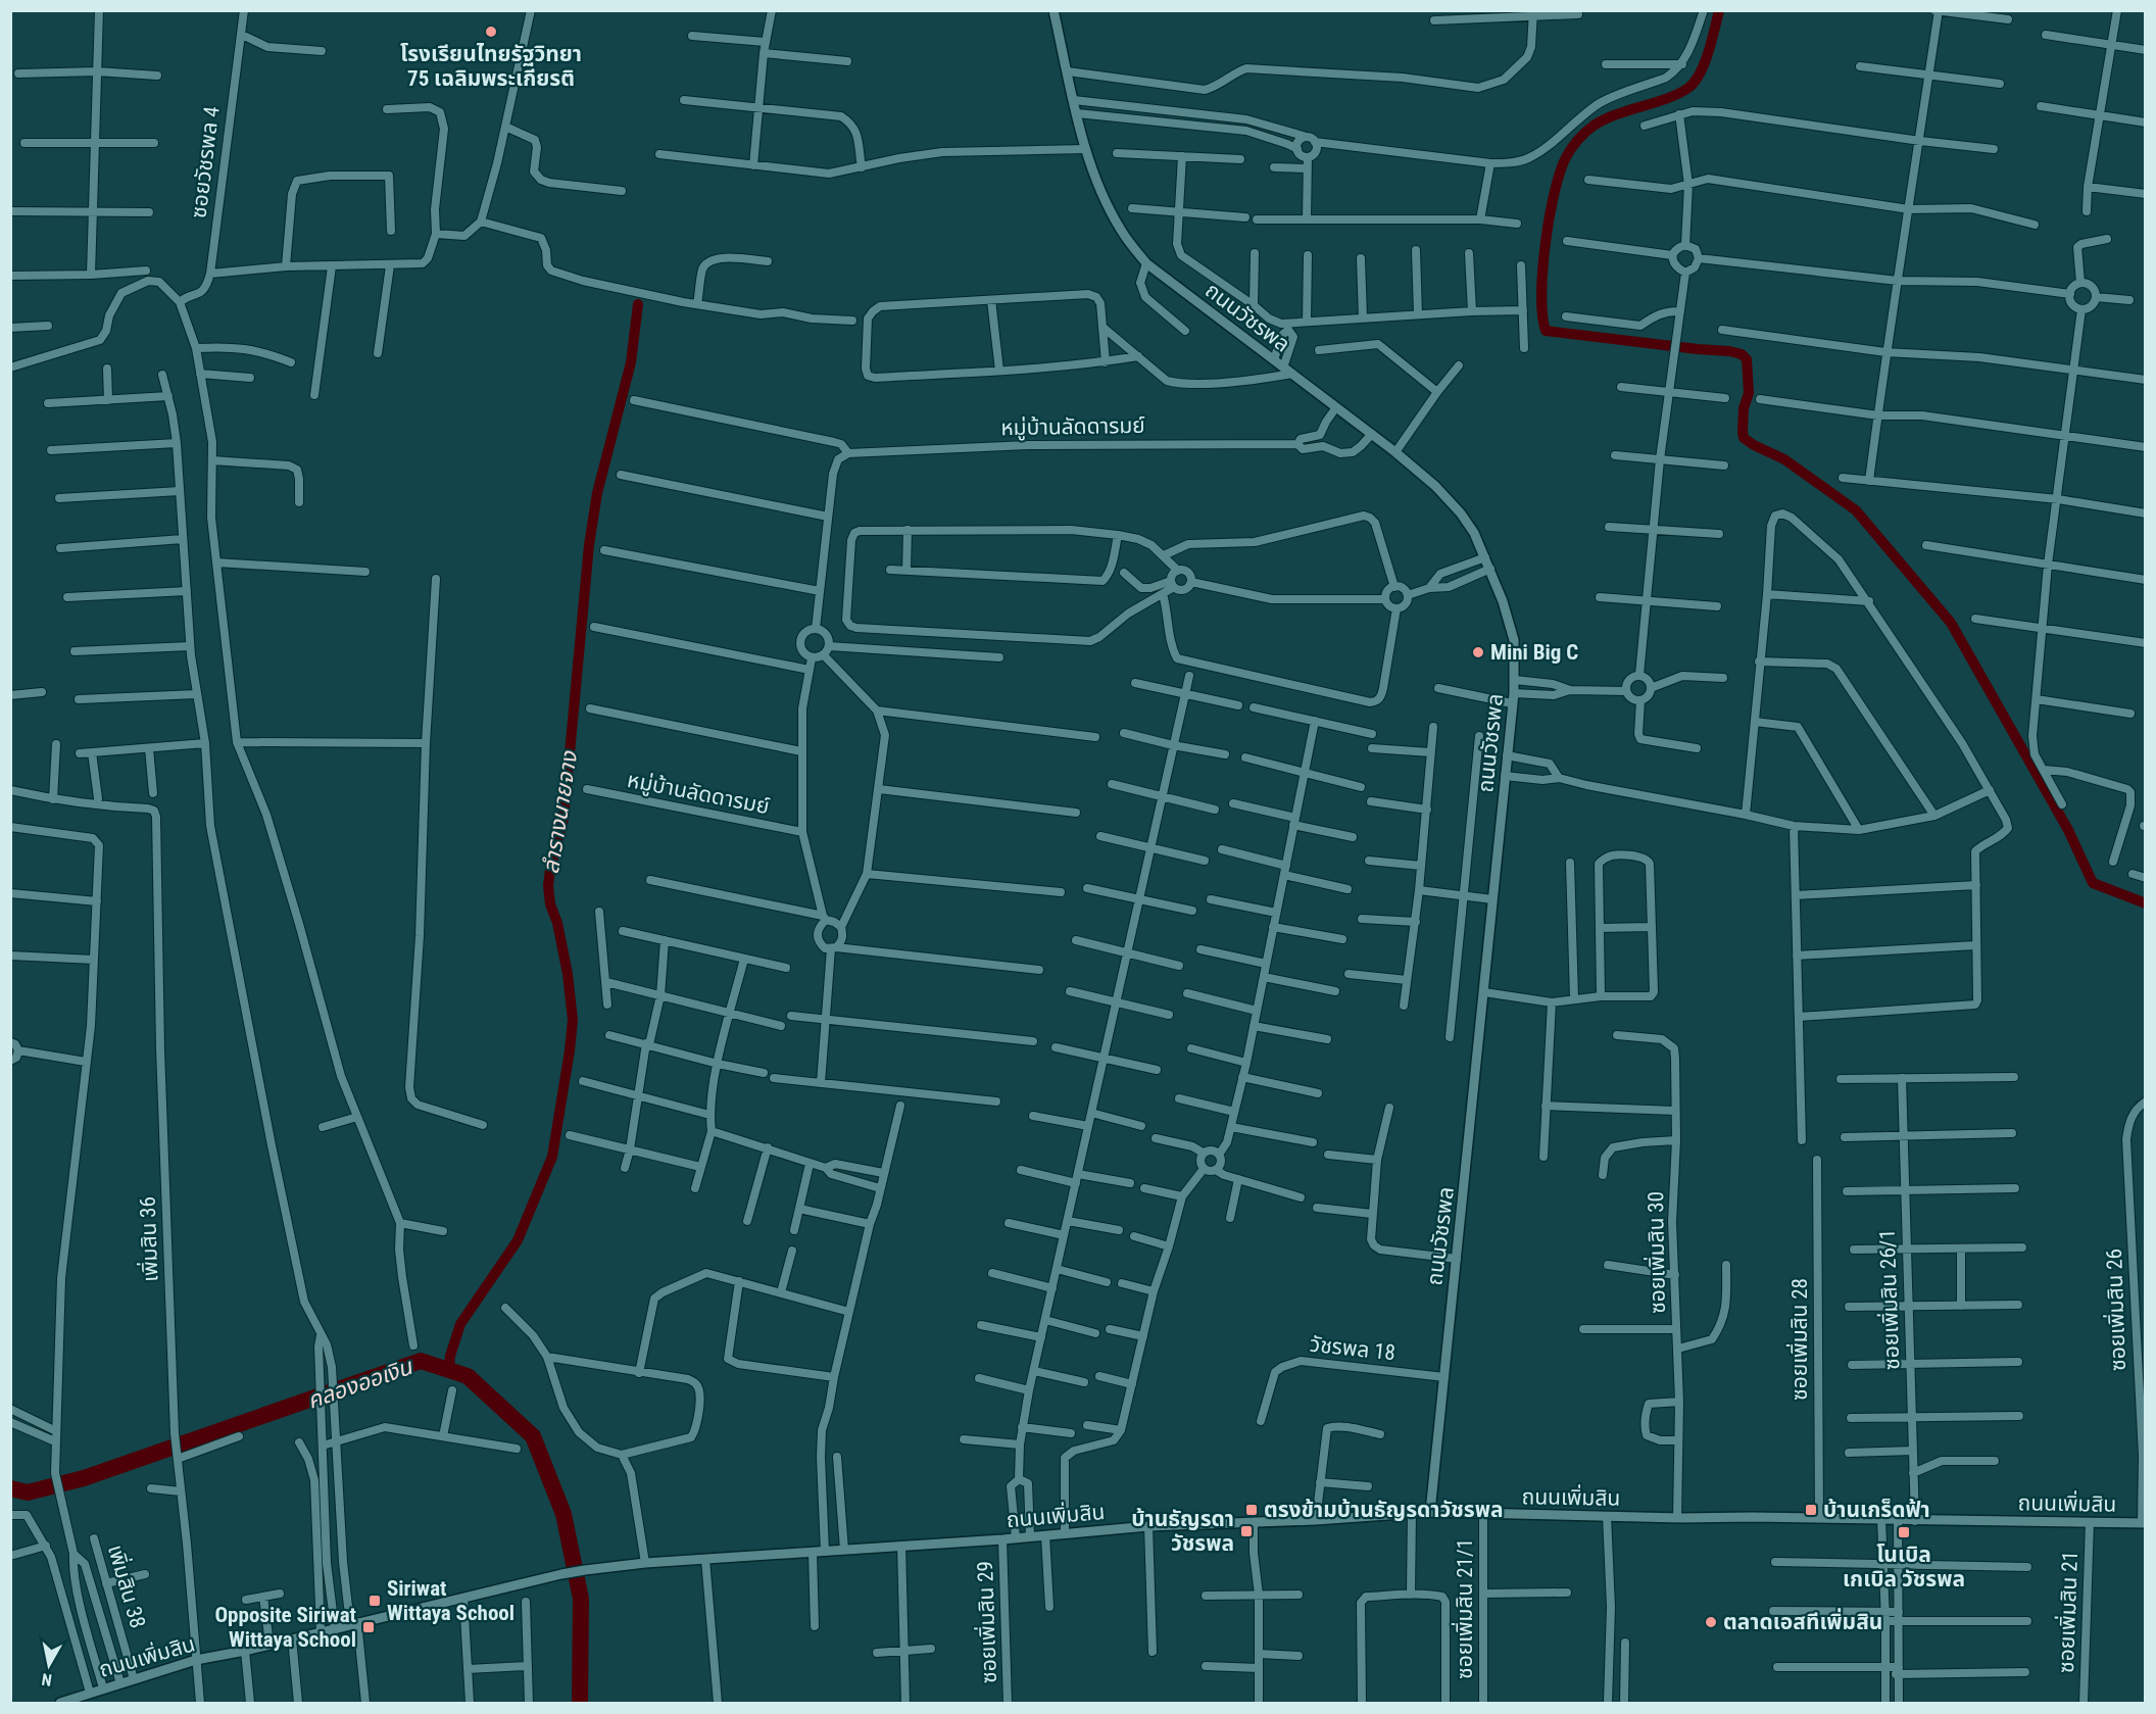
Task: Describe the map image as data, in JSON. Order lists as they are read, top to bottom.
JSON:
{
  "streets": {
    "street": [
      "ซอยวัชรพล 4",
      "ถนนวัชรพล",
      "หมู่บ้านลัดดารมย์",
      "เพิ่มสิน 36",
      "ซอยเพิ่มสิน 30",
      "ซอยเพิ่มสิน 26/1",
      "ซอยเพิ่มสิน 26",
      "ซอยเพิ่มสิน 28",
      "วัชรพล 18",
      "ถนนเพิ่มสิน",
      "เพิ่มสิน 38",
      "ซอยเพิ่มสิน 21/1",
      "ซอยเพิ่มสิน 21",
      "ซอยเพิ่มสิน 29"
    ]
  },
  "crossings": [
    ["ถนนวัชรพล", "หมู่บ้านลัดดารมย์"],
    ["ถนนวัชรพล", "วัชรพล 18"],
    ["ถนนวัชรพล", "ถนนเพิ่มสิน"],
    ["เพิ่มสิน 36", "ถนนเพิ่มสิน"],
    ["ซอยเพิ่มสิน 30", "ถนนเพิ่มสิน"],
    ["ซอยเพิ่มสิน 26/1", "ถนนเพิ่มสิน"],
    ["ซอยเพิ่มสิน 26", "ถนนเพิ่มสิน"],
    ["ซอยเพิ่มสิน 28", "ถนนเพิ่มสิน"],
    ["ถนนเพิ่มสิน", "เพิ่มสิน 38"],
    ["ถนนเพิ่มสิน", "ซอยเพิ่มสิน 21/1"],
    ["ถนนเพิ่มสิน", "ซอยเพิ่มสิน 21"],
    ["ถนนเพิ่มสิน", "ซอยเพิ่มสิน 29"]
  ],
  "water": ["ลำรางนายจาง", "คลองออเงิน"],
  "places": {
    "other": ["โรงเรียนไทยรัฐวิทยา 75 เฉลิมพระเกียรติ", "Mini Big C", "ตลาดเอสทีเพิ่มสิน"],
    "transit": [
      "ตรงข้ามบ้านธัญรดาวัชรพล",
      "บ้านเกร็ดฟ้า",
      "บ้านธัญรดา วัชรพล",
      "โนเบิล เกเบิล วัชรพล",
      "Siriwat Wittaya School",
      "Opposite Siriwat Wittaya School"
    ]
  },
  "north": "bottom"
}
